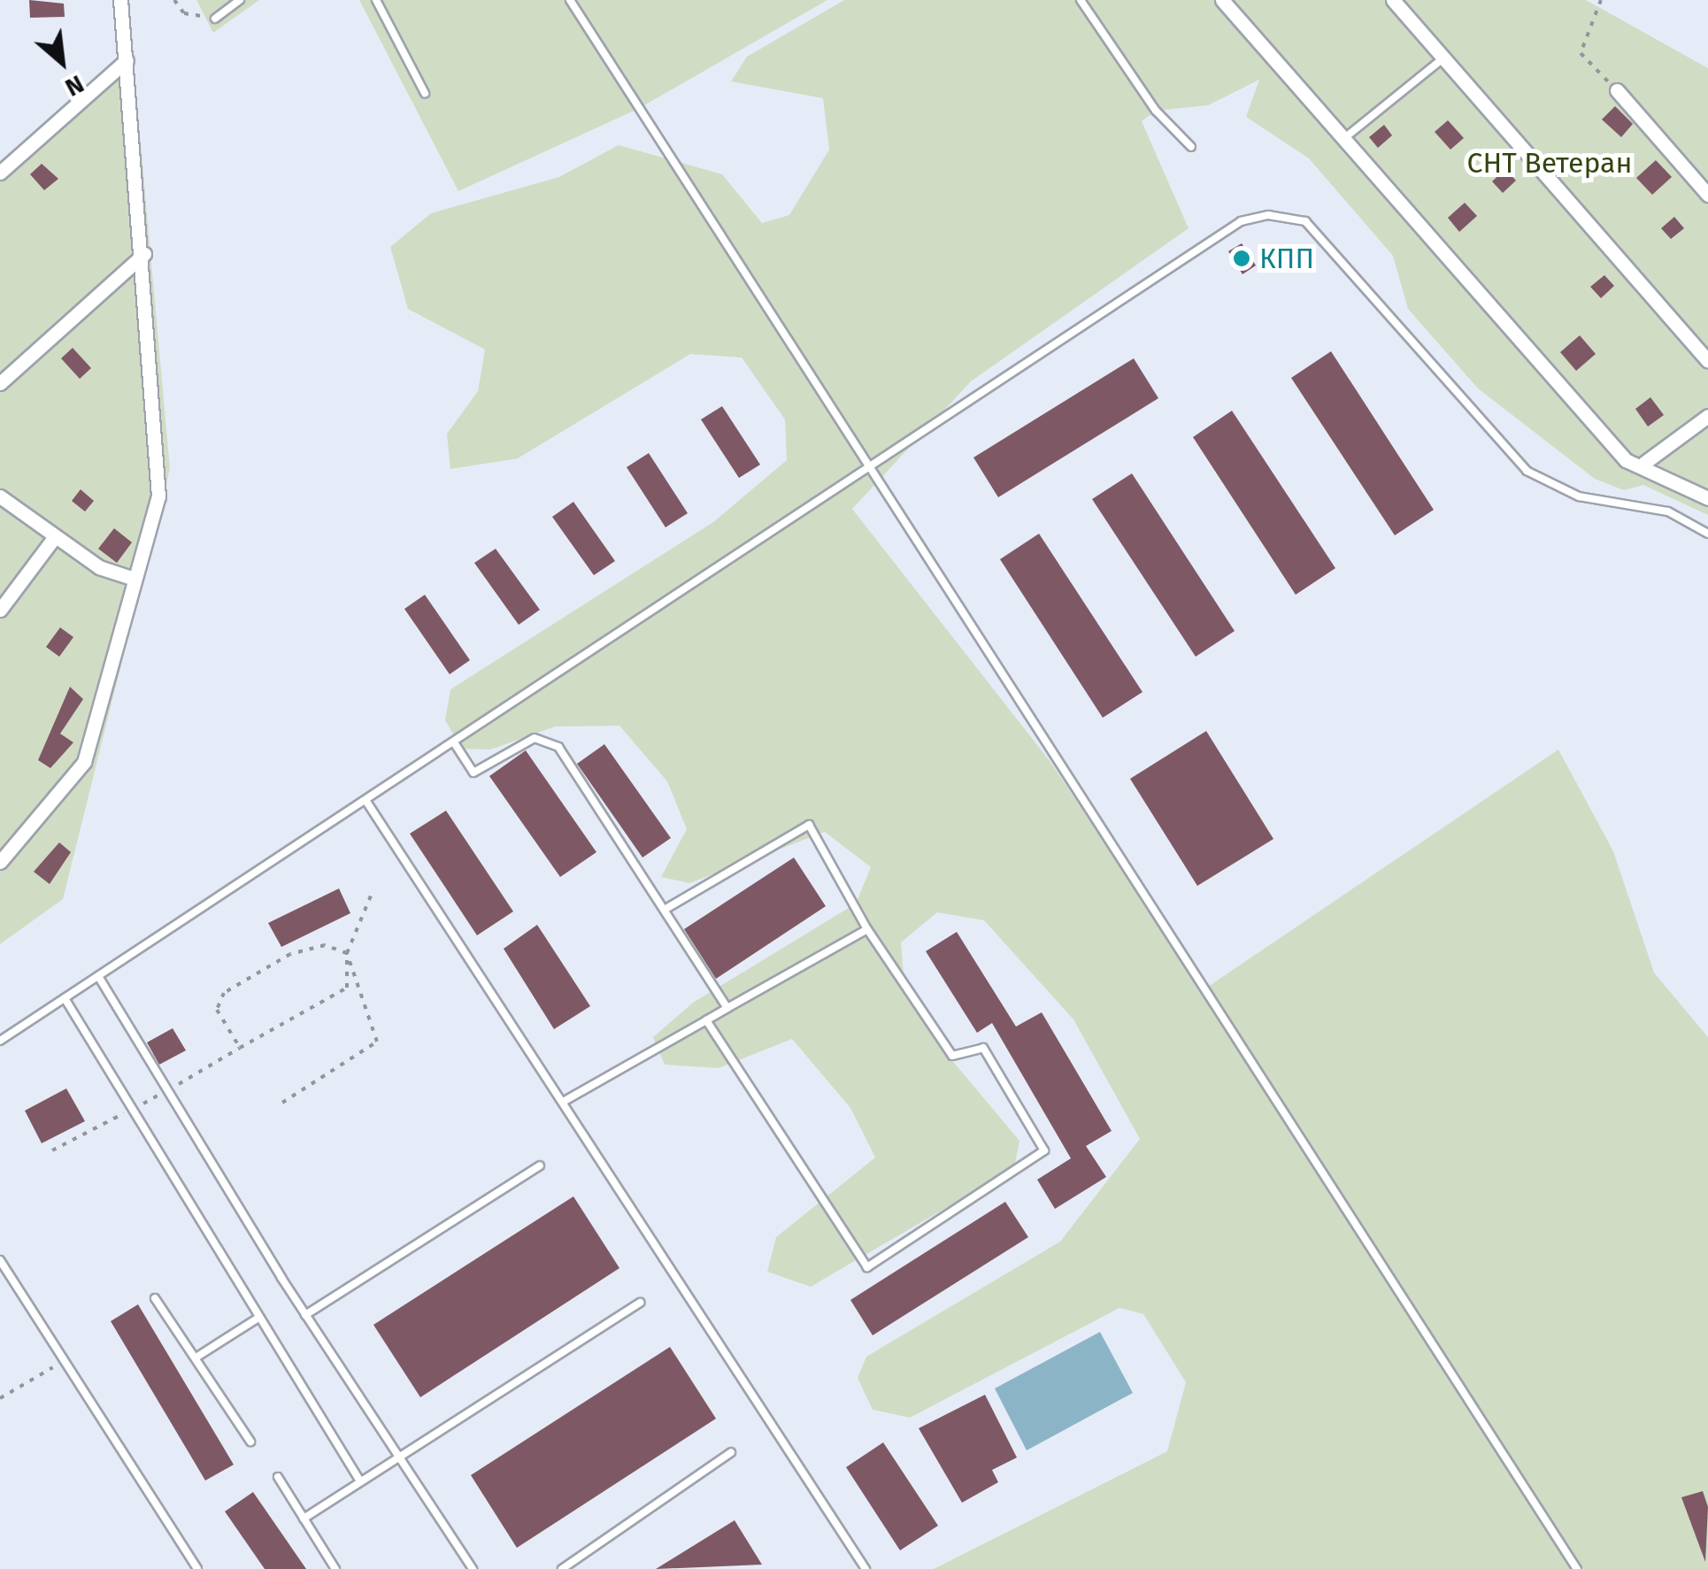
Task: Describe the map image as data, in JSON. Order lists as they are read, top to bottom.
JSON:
{
  "parks": ["СНТ Ветеран"],
  "places": ["КПП"],
  "north": "bottom right"
}
